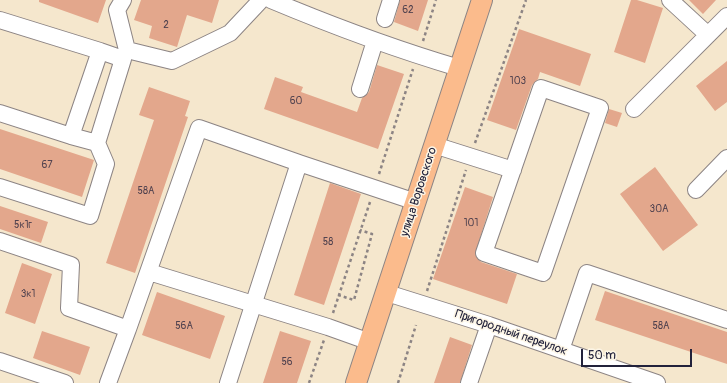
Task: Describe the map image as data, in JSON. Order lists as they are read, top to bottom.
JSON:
{
  "streets": {
    "main road": ["улица Воровского"],
    "street": ["Пригородный переулок"]
  },
  "crossings": [
    ["улица Воровского", "Пригородный переулок"]
  ],
  "house_numbers": [
    "62",
    "2",
    "103",
    "60",
    "67",
    "58А",
    "30А",
    "101",
    "5к1г",
    "58",
    "3к1",
    "56А",
    "58А",
    "56"
  ],
  "scale_bar": "50 m"
}
